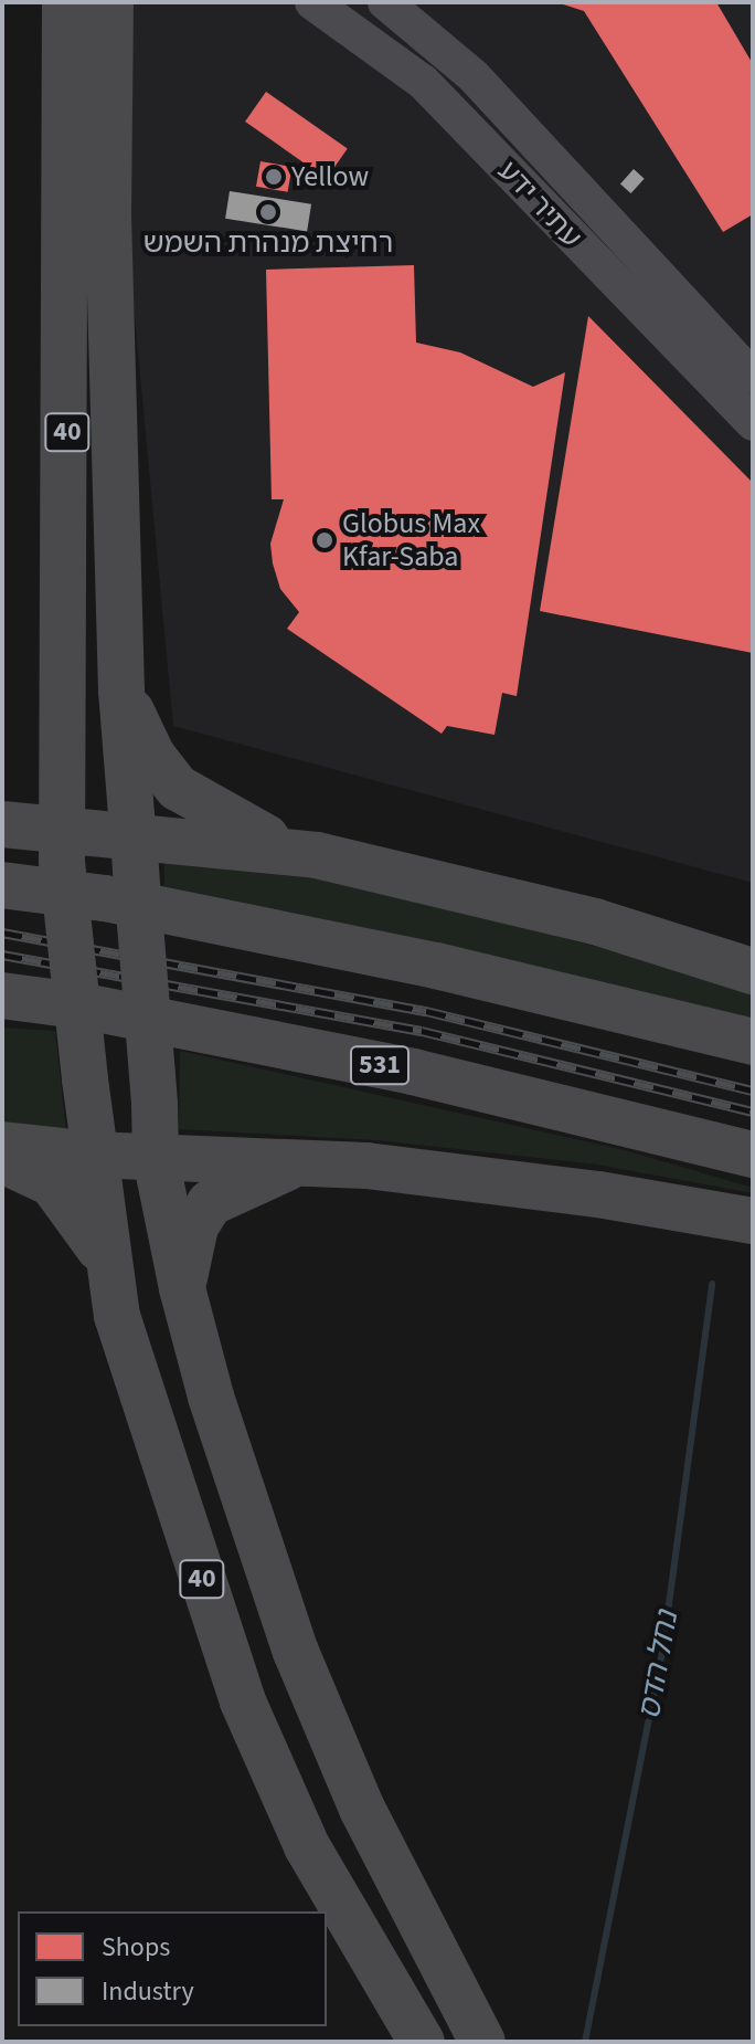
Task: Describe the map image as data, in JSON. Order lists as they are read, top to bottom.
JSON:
{
  "streets": {
    "highway": ["40", "531"],
    "street": ["עתיר ידע"]
  },
  "water": ["נחל הדס"],
  "places": ["Yellow", "רחיצת מנהרת השמש", "Globus Max Kfar-Saba"],
  "legend": ["Shops", "Industry"]
}
